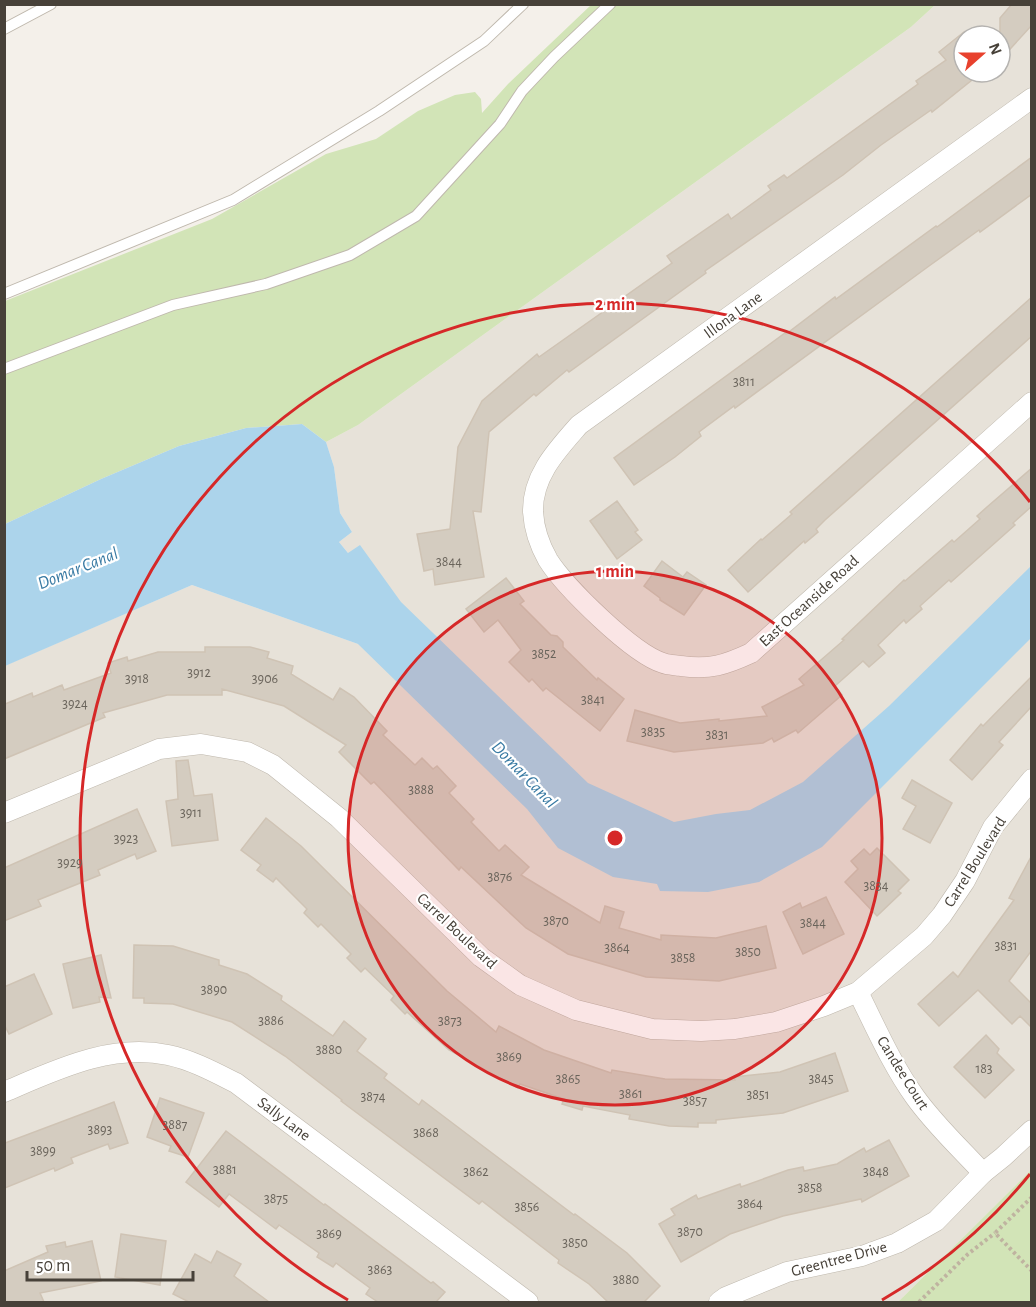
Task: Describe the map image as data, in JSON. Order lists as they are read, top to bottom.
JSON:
{
  "streets": {
    "street": [
      "Illona Lane",
      "East Oceanside Road",
      "Carrel Boulevard",
      "Candee Court",
      "Sally Lane",
      "Greentree Drive"
    ]
  },
  "crossings": [
    ["Illona Lane", "East Oceanside Road"],
    ["Carrel Boulevard", "Candee Court"],
    ["Candee Court", "Greentree Drive"]
  ],
  "water": ["Domar Canal"],
  "house_numbers": [
    "3811",
    "3844",
    "3852",
    "3912",
    "3918",
    "3906",
    "3841",
    "3924",
    "3835",
    "3831",
    "3888",
    "3911",
    "3923",
    "3929",
    "3876",
    "3834",
    "3870",
    "3844",
    "3831",
    "3864",
    "3850",
    "3858",
    "3890",
    "3886",
    "3873",
    "3880",
    "3869",
    "183",
    "3865",
    "3845",
    "3861",
    "3851",
    "3874",
    "3857",
    "3887",
    "3893",
    "3868",
    "3899",
    "3881",
    "3862",
    "3848",
    "3858",
    "3875",
    "3864",
    "3856",
    "3870",
    "3869",
    "3850",
    "3863",
    "3880"
  ],
  "scale_bar": "50 m",
  "north": "right",
  "rings": ["2 min", "1 min"]
}
